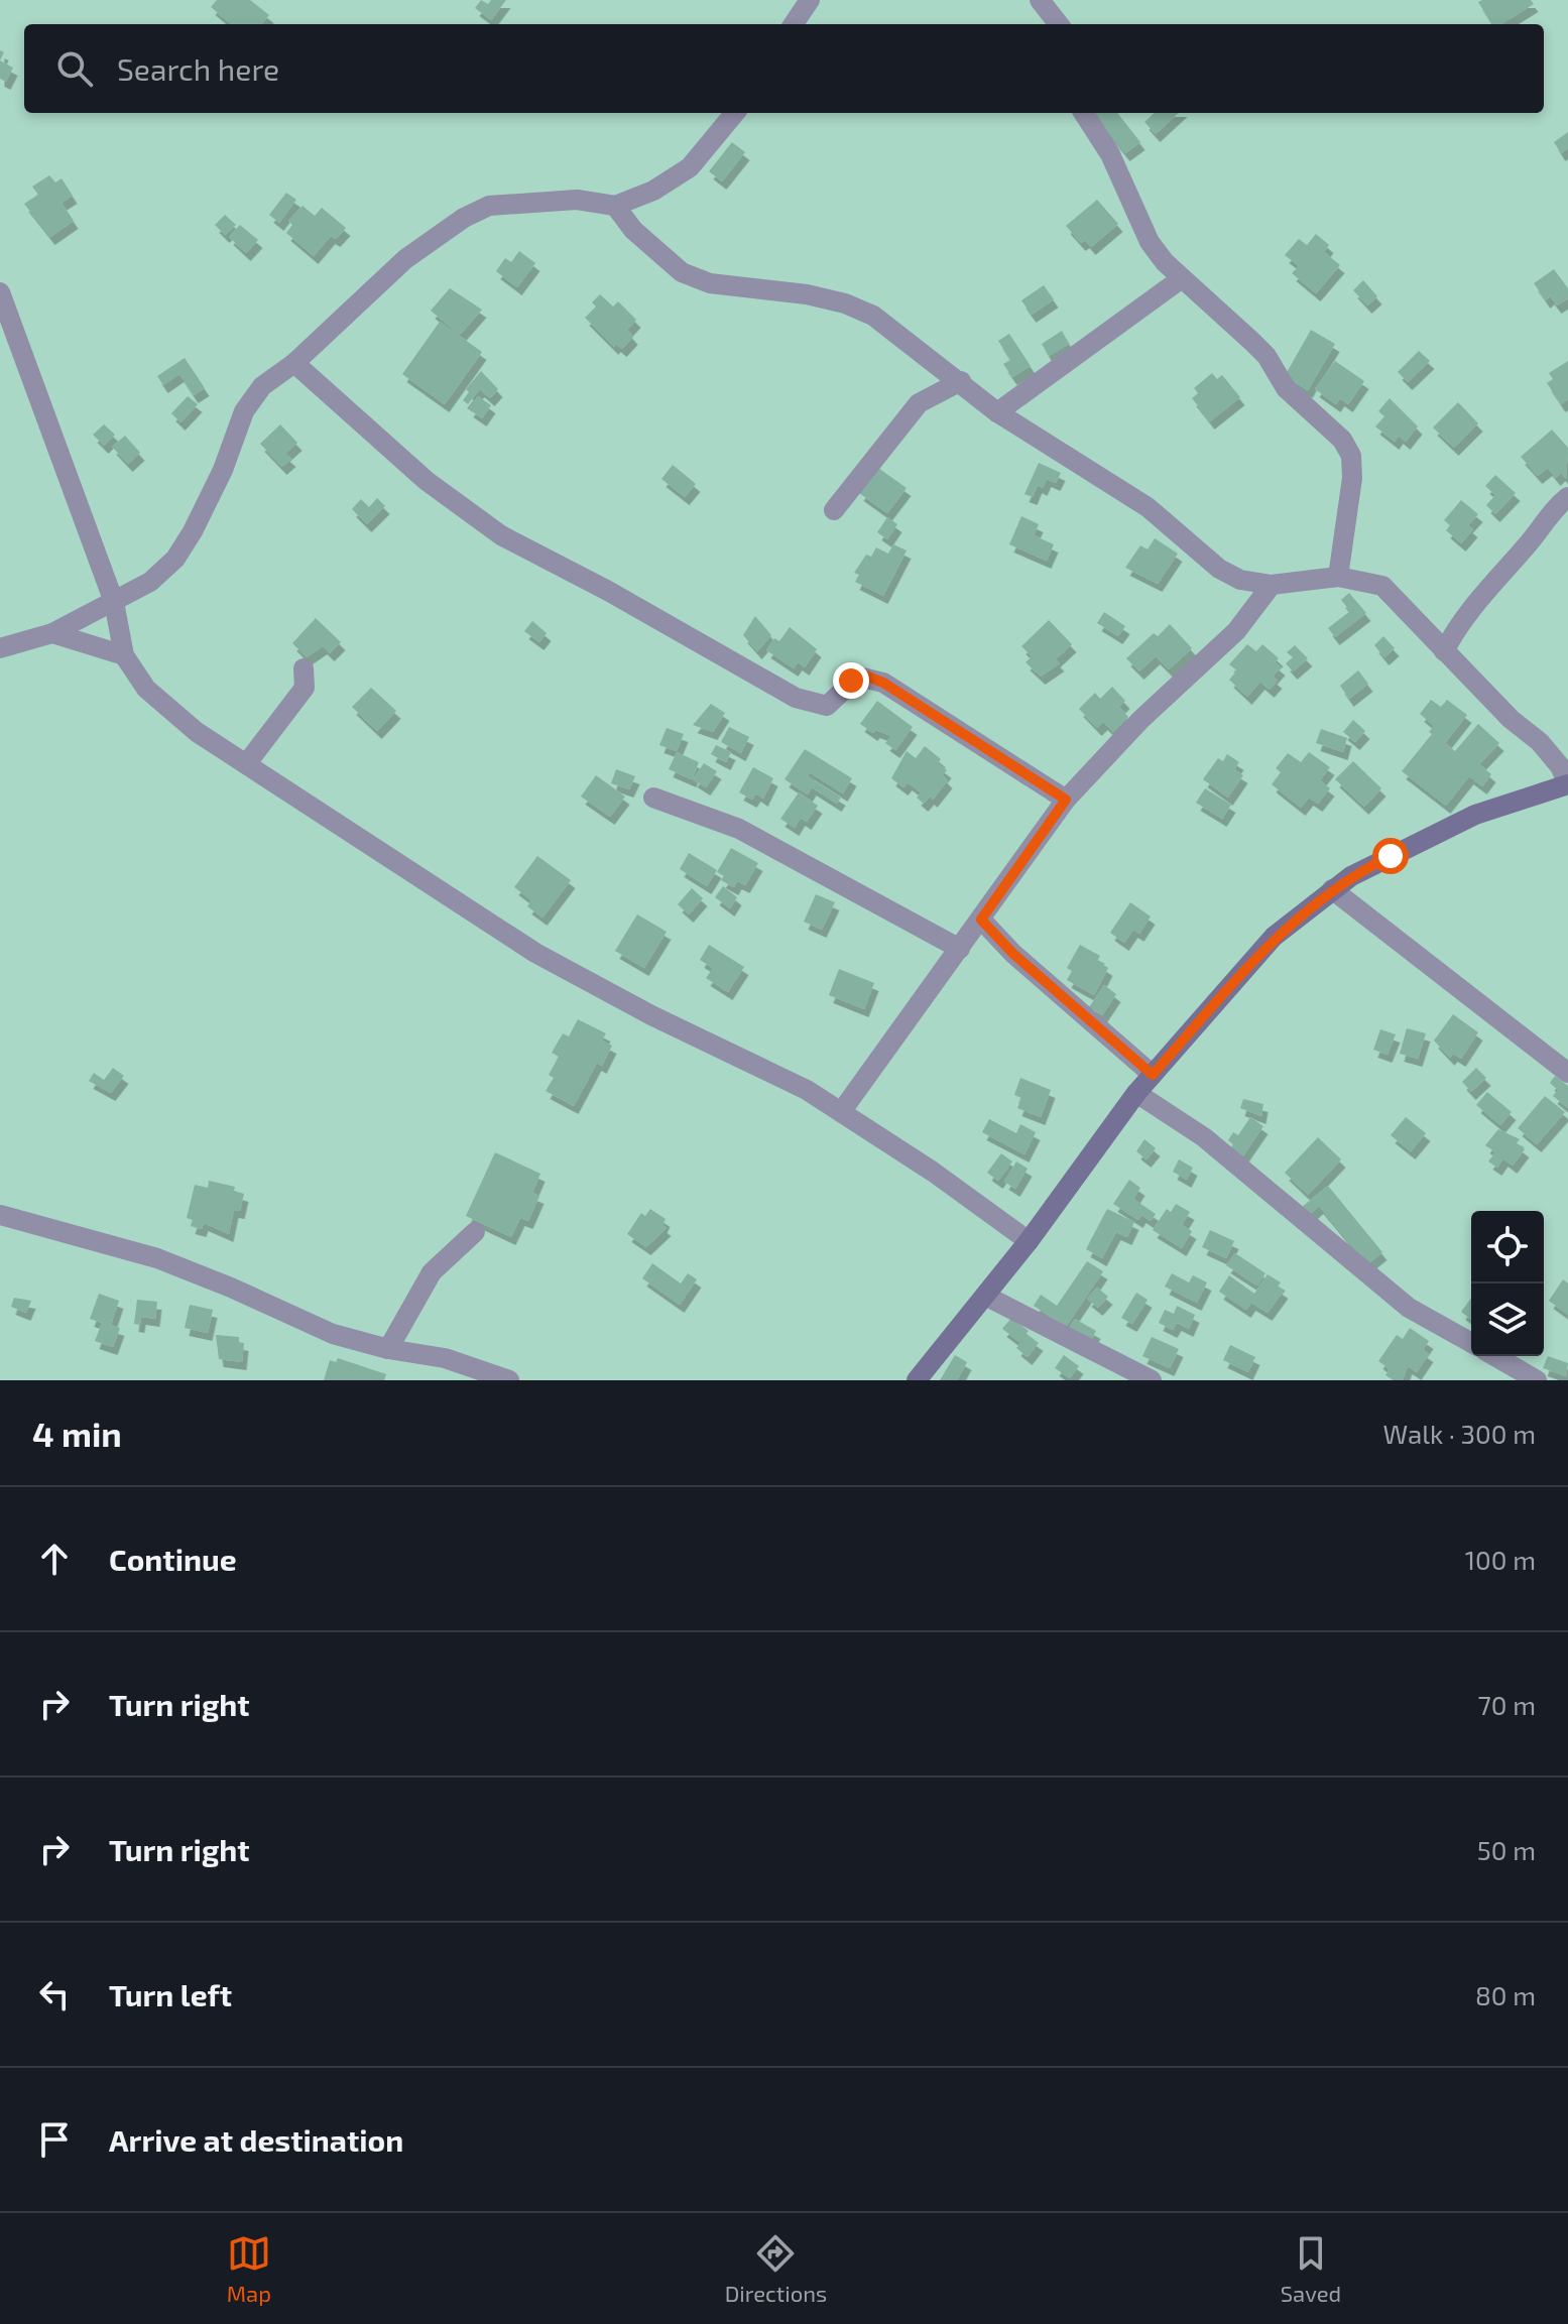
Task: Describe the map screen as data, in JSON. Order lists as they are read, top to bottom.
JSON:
{
  "page": {
    "search": "Search here",
    "heading": ["4 min", "Walk · 300 m"],
    "list": [
      ["Continue", "100 m"],
      ["Turn right", "70 m"],
      ["Turn right", "50 m"],
      ["Turn left", "80 m"],
      "Arrive at destination"
    ],
    "nav": ["Map", "Directions", "Saved"]
  }
}
